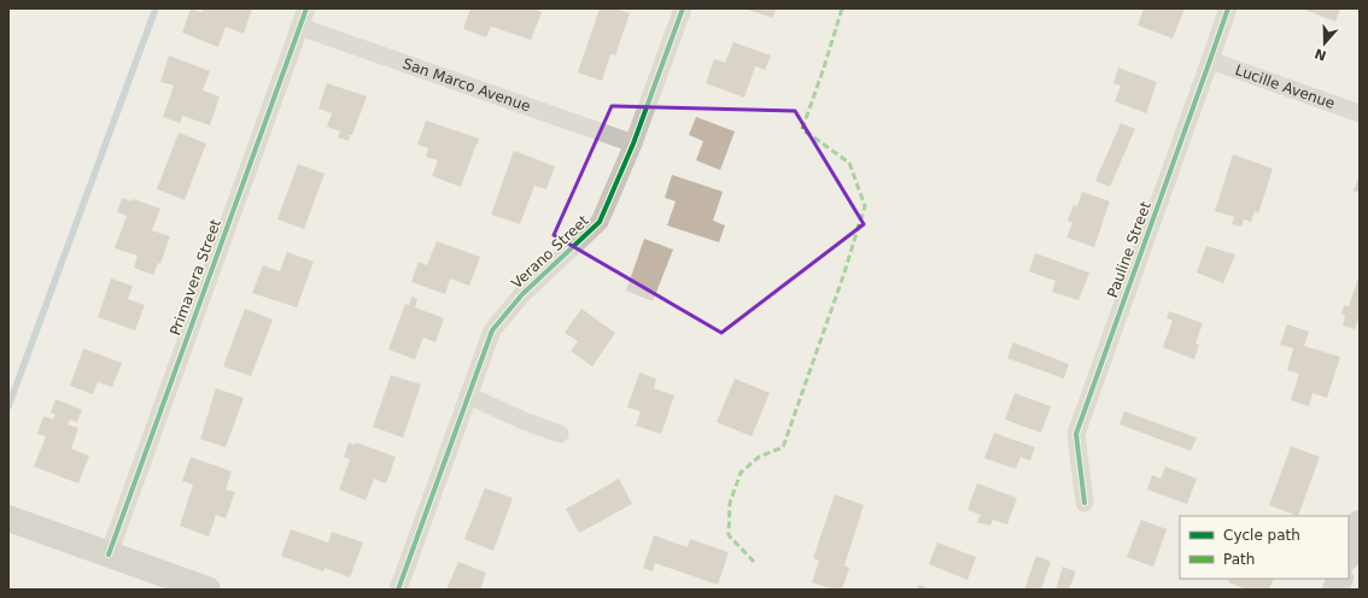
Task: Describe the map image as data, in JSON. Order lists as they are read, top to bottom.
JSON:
{
  "streets": {
    "street": [
      "San Marco Avenue",
      "Lucille Avenue",
      "Pauline Street",
      "Verano Street",
      "Primavera Street"
    ]
  },
  "crossings": [
    ["San Marco Avenue", "Verano Street"],
    ["San Marco Avenue", "Primavera Street"],
    ["Lucille Avenue", "Pauline Street"]
  ],
  "legend": ["Cycle path", "Path"],
  "north": "bottom"
}
